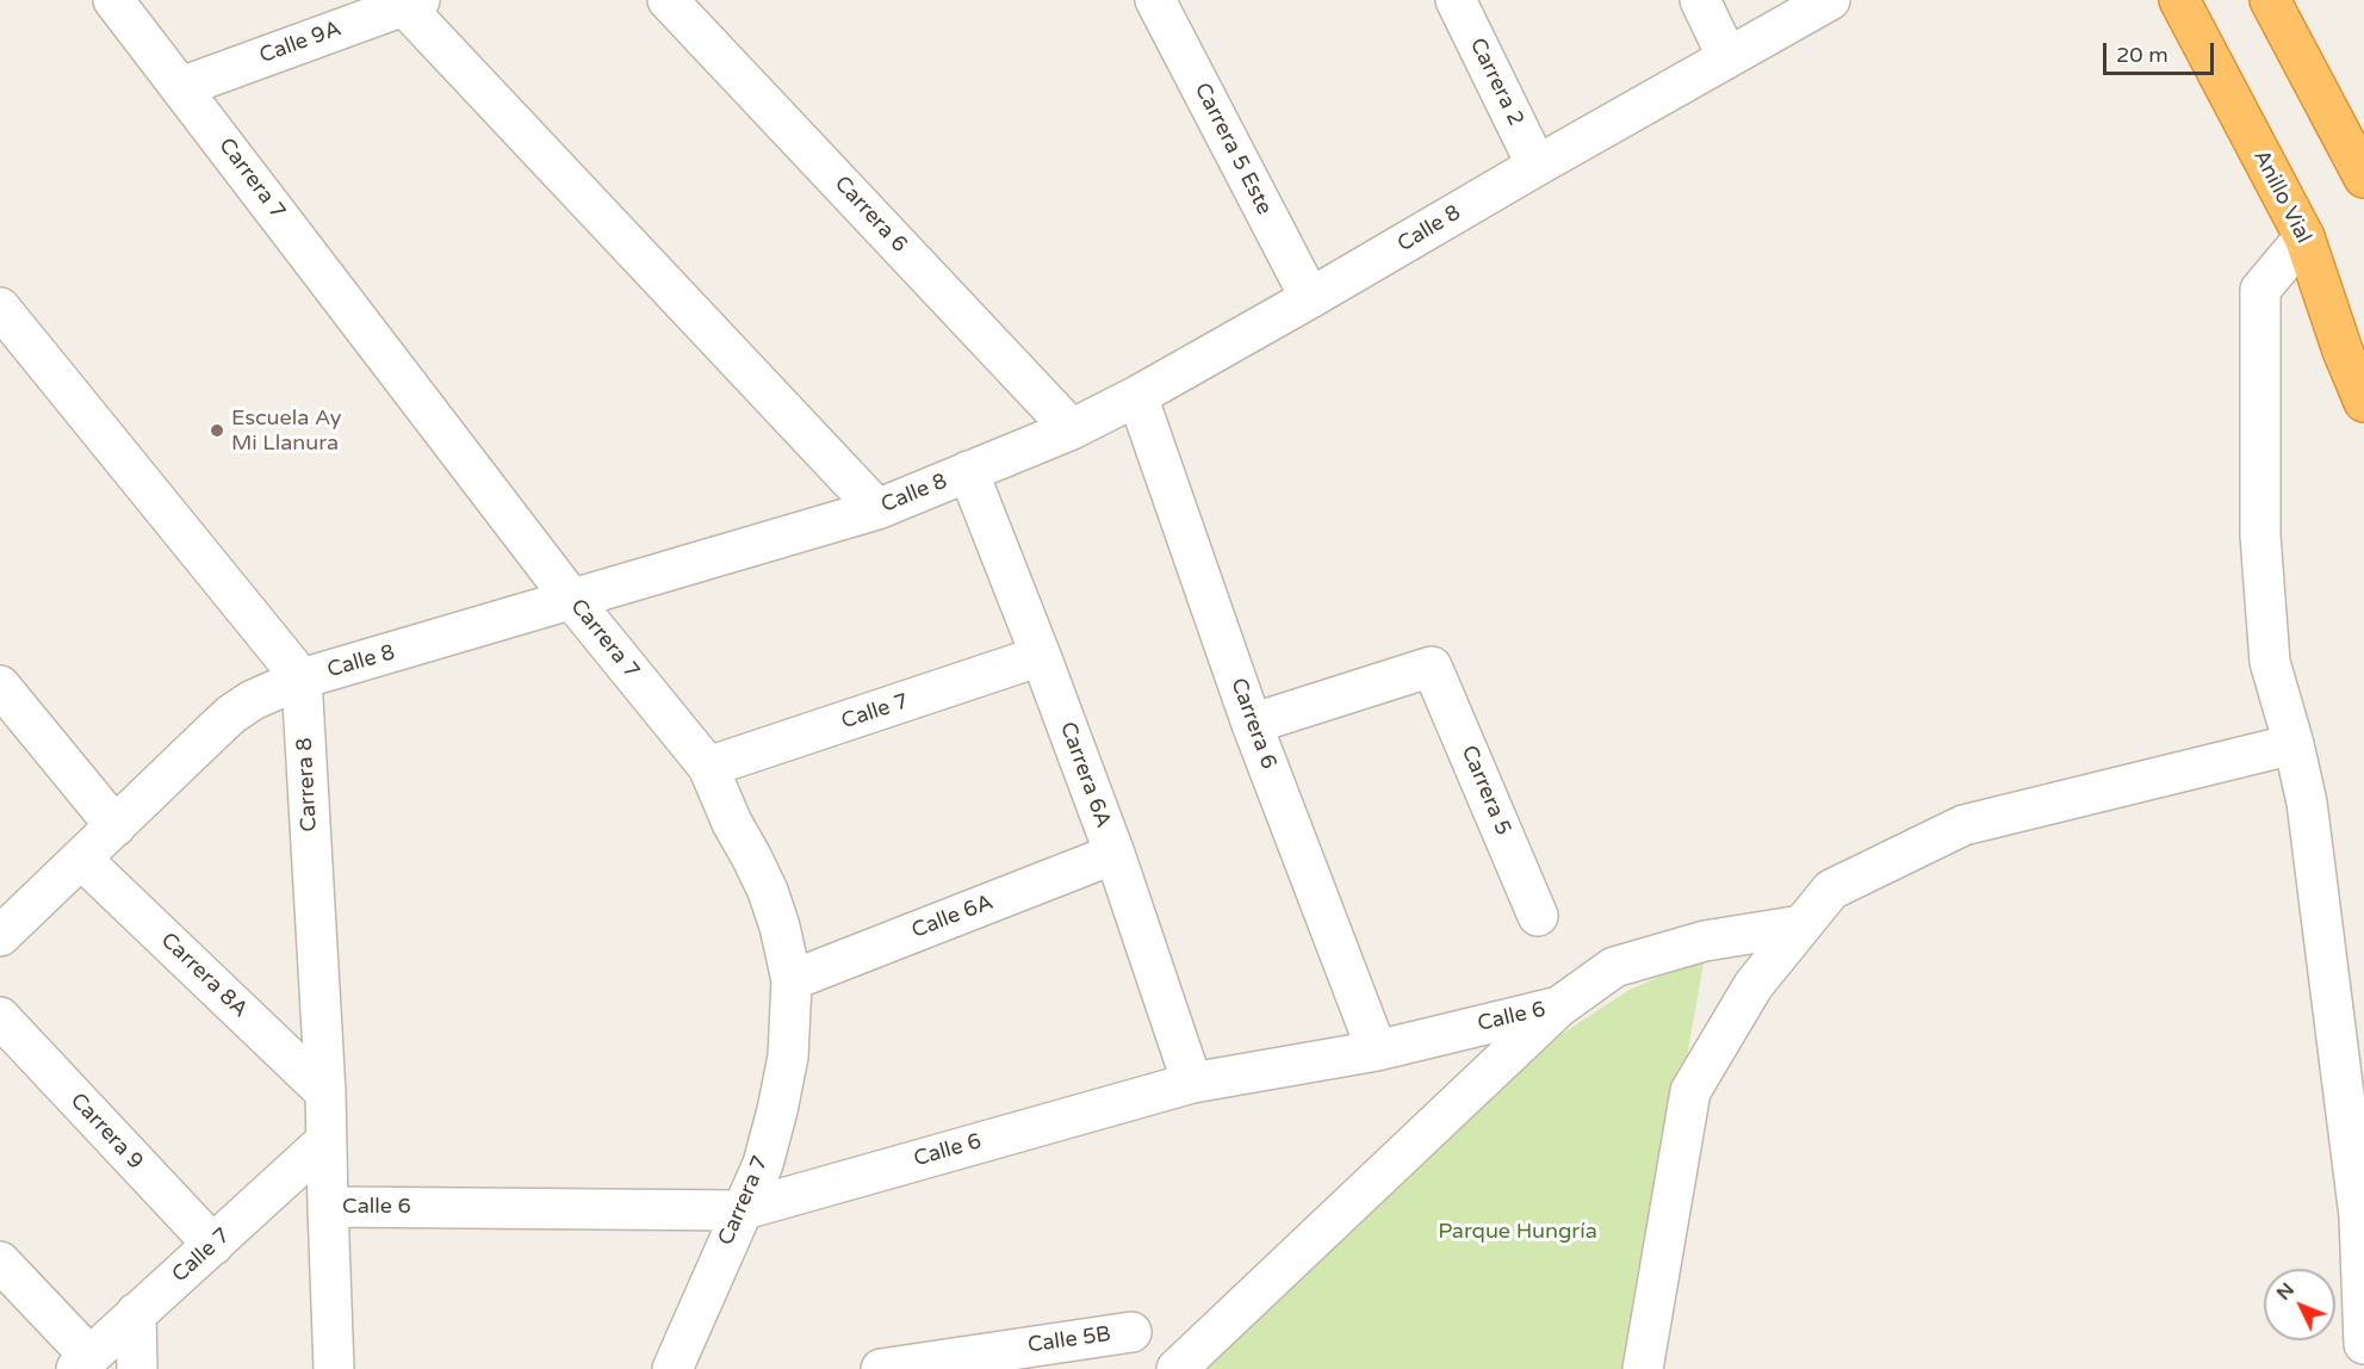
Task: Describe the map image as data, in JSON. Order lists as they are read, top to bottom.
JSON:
{
  "streets": {
    "highway": ["Anillo Vial"],
    "street": [
      "Calle 9A",
      "Carrera 2",
      "Carrera 5 Este",
      "Carrera 7",
      "Carrera 6",
      "Calle 8",
      "Calle 7",
      "Carrera 6A",
      "Carrera 8",
      "Carrera 5",
      "Calle 6A",
      "Carrera 8A",
      "Calle 6",
      "Carrera 9",
      "Calle 5B"
    ]
  },
  "crossings": [
    ["Calle 9A", "Carrera 7"],
    ["Carrera 2", "Calle 8"],
    ["Carrera 5 Este", "Calle 8"],
    ["Carrera 7", "Calle 8"],
    ["Carrera 7", "Calle 7"],
    ["Carrera 7", "Calle 6A"],
    ["Carrera 7", "Calle 6"],
    ["Carrera 6", "Calle 8"],
    ["Carrera 6", "Carrera 5"],
    ["Carrera 6", "Calle 6"],
    ["Calle 8", "Carrera 6A"],
    ["Calle 8", "Carrera 8"],
    ["Calle 8", "Carrera 8A"],
    ["Calle 7", "Carrera 6A"],
    ["Calle 7", "Carrera 8"],
    ["Calle 7", "Carrera 9"],
    ["Carrera 6A", "Calle 6A"],
    ["Carrera 6A", "Calle 6"],
    ["Carrera 8", "Carrera 8A"],
    ["Carrera 8", "Calle 6"]
  ],
  "parks": ["Parque Hungría"],
  "places": ["Escuela Ay Mi Llanura"],
  "scale_bar": "20 m",
  "north": "top left"
}
